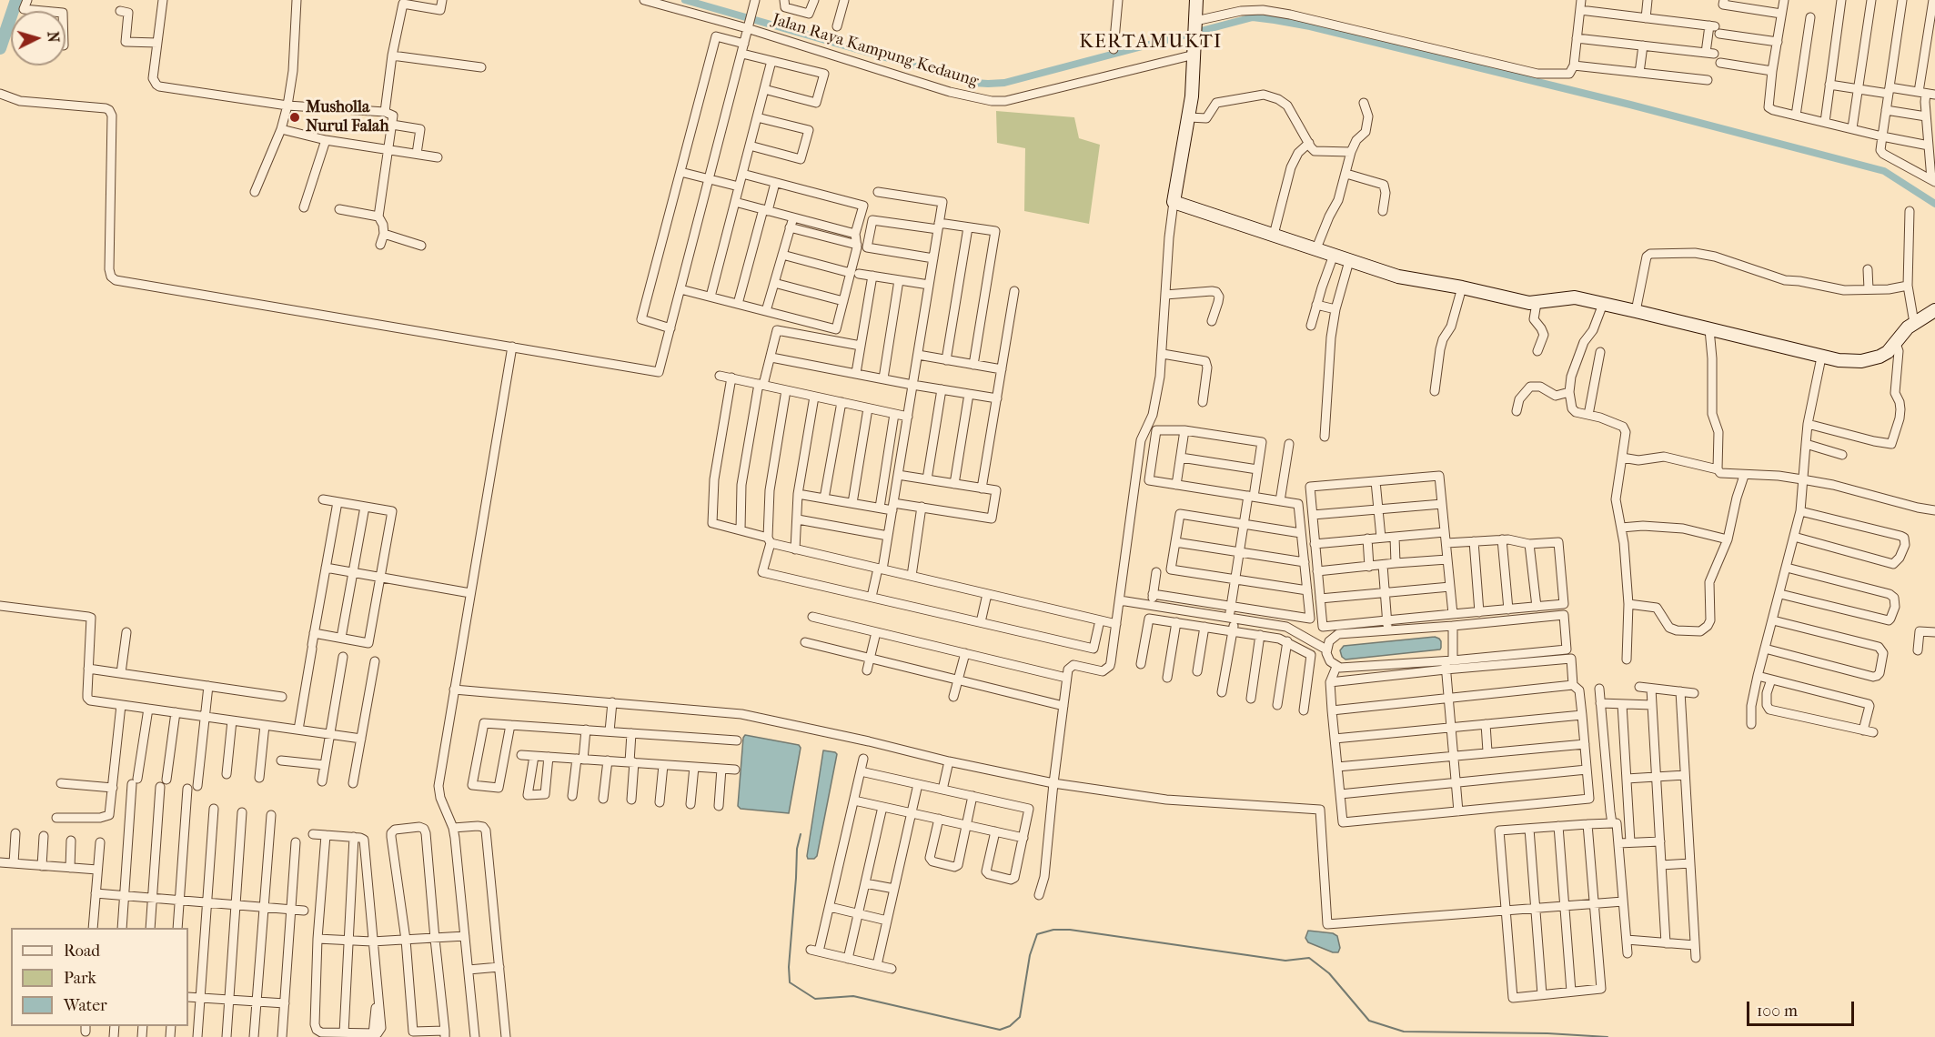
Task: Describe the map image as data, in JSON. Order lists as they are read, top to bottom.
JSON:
{
  "streets": {
    "street": ["Jalan Raya Kampung Kedaung"]
  },
  "districts": ["KERTAMUKTI"],
  "places": ["Musholla Nurul Falah"],
  "legend": ["Road", "Park", "Water"],
  "scale_bar": "100 m",
  "north": "right"
}
